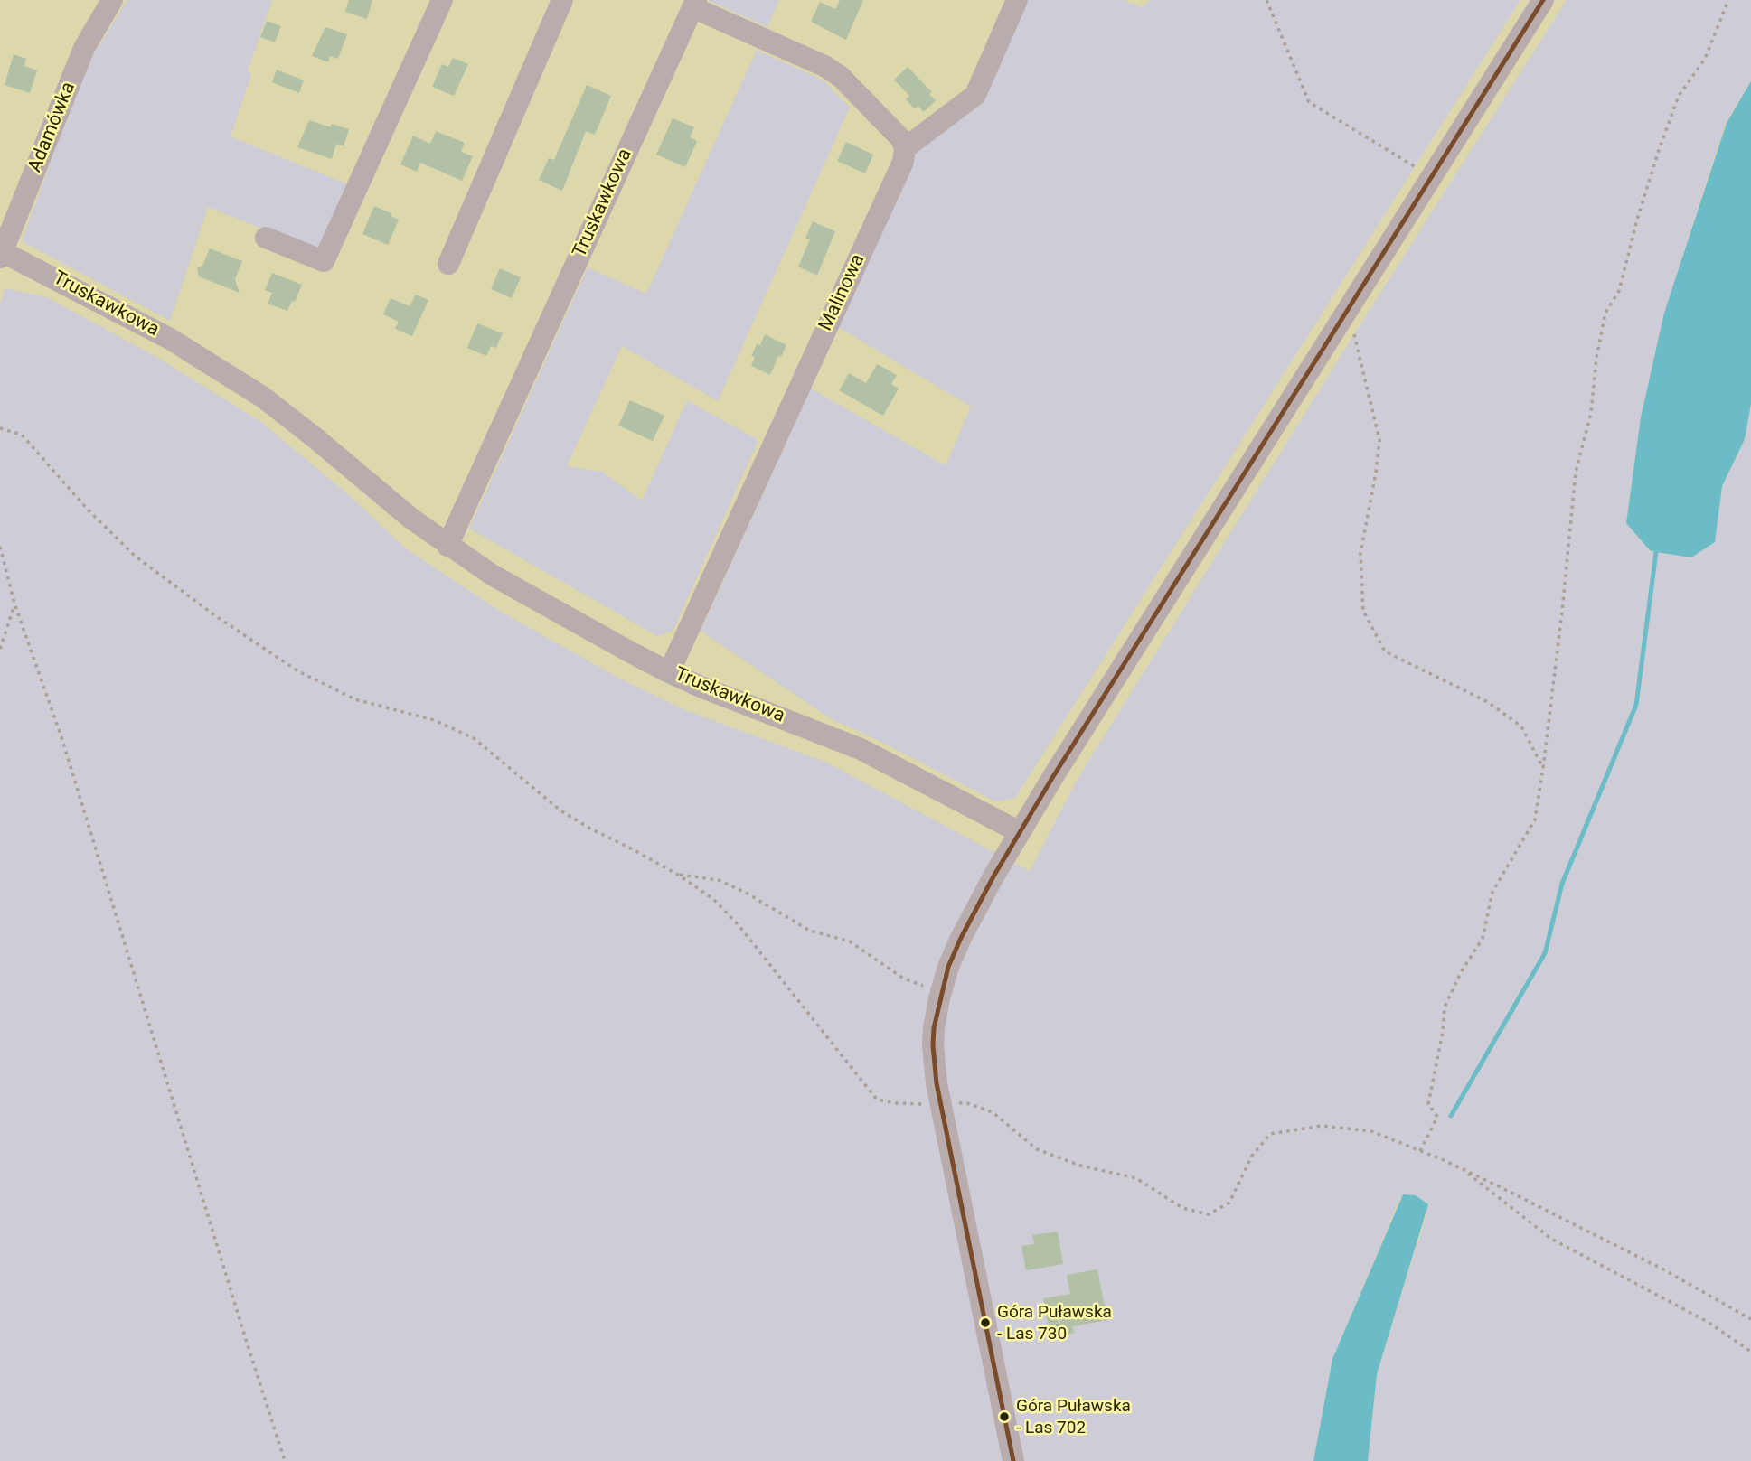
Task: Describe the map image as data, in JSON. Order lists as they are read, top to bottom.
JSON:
{
  "streets": {
    "street": ["Adamówka", "Truskawkowa", "Malinowa"]
  },
  "crossings": [
    ["Adamówka", "Truskawkowa"],
    ["Truskawkowa", "Malinowa"]
  ],
  "places": ["Góra Puławska - Las 730", "Góra Puławska - Las 702"]
}
